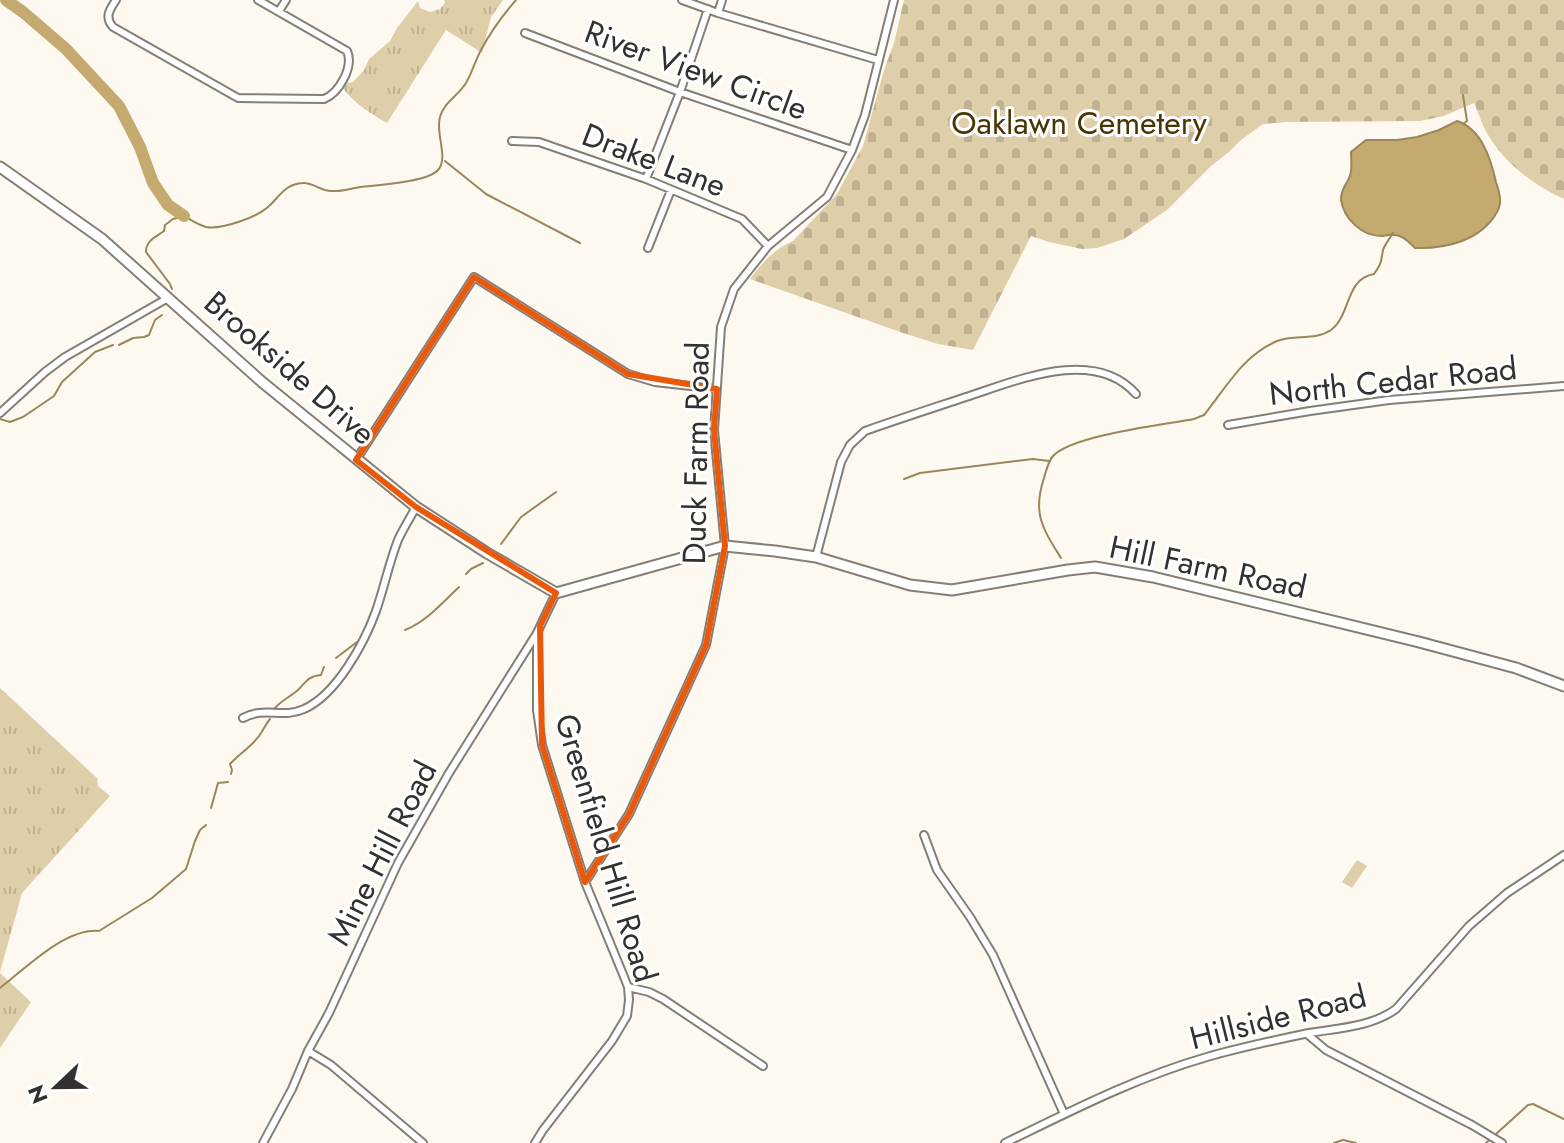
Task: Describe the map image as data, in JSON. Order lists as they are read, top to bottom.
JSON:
{
  "streets": {
    "main road": ["Brookside Drive", "Hill Farm Road"],
    "street": [
      "River View Circle",
      "Drake Lane",
      "North Cedar Road",
      "Duck Farm Road",
      "Greenfield Hill Road",
      "Mine Hill Road",
      "Hillside Road"
    ]
  },
  "crossings": [
    ["River View Circle", "Duck Farm Road"],
    ["Drake Lane", "Duck Farm Road"],
    ["Brookside Drive", "Hill Farm Road"],
    ["Brookside Drive", "Mine Hill Road"],
    ["Duck Farm Road", "Hill Farm Road"],
    ["Duck Farm Road", "Greenfield Hill Road"],
    ["Hill Farm Road", "Mine Hill Road"],
    ["Greenfield Hill Road", "Mine Hill Road"]
  ],
  "parks": ["Oaklawn Cemetery"],
  "north": "left"
}
